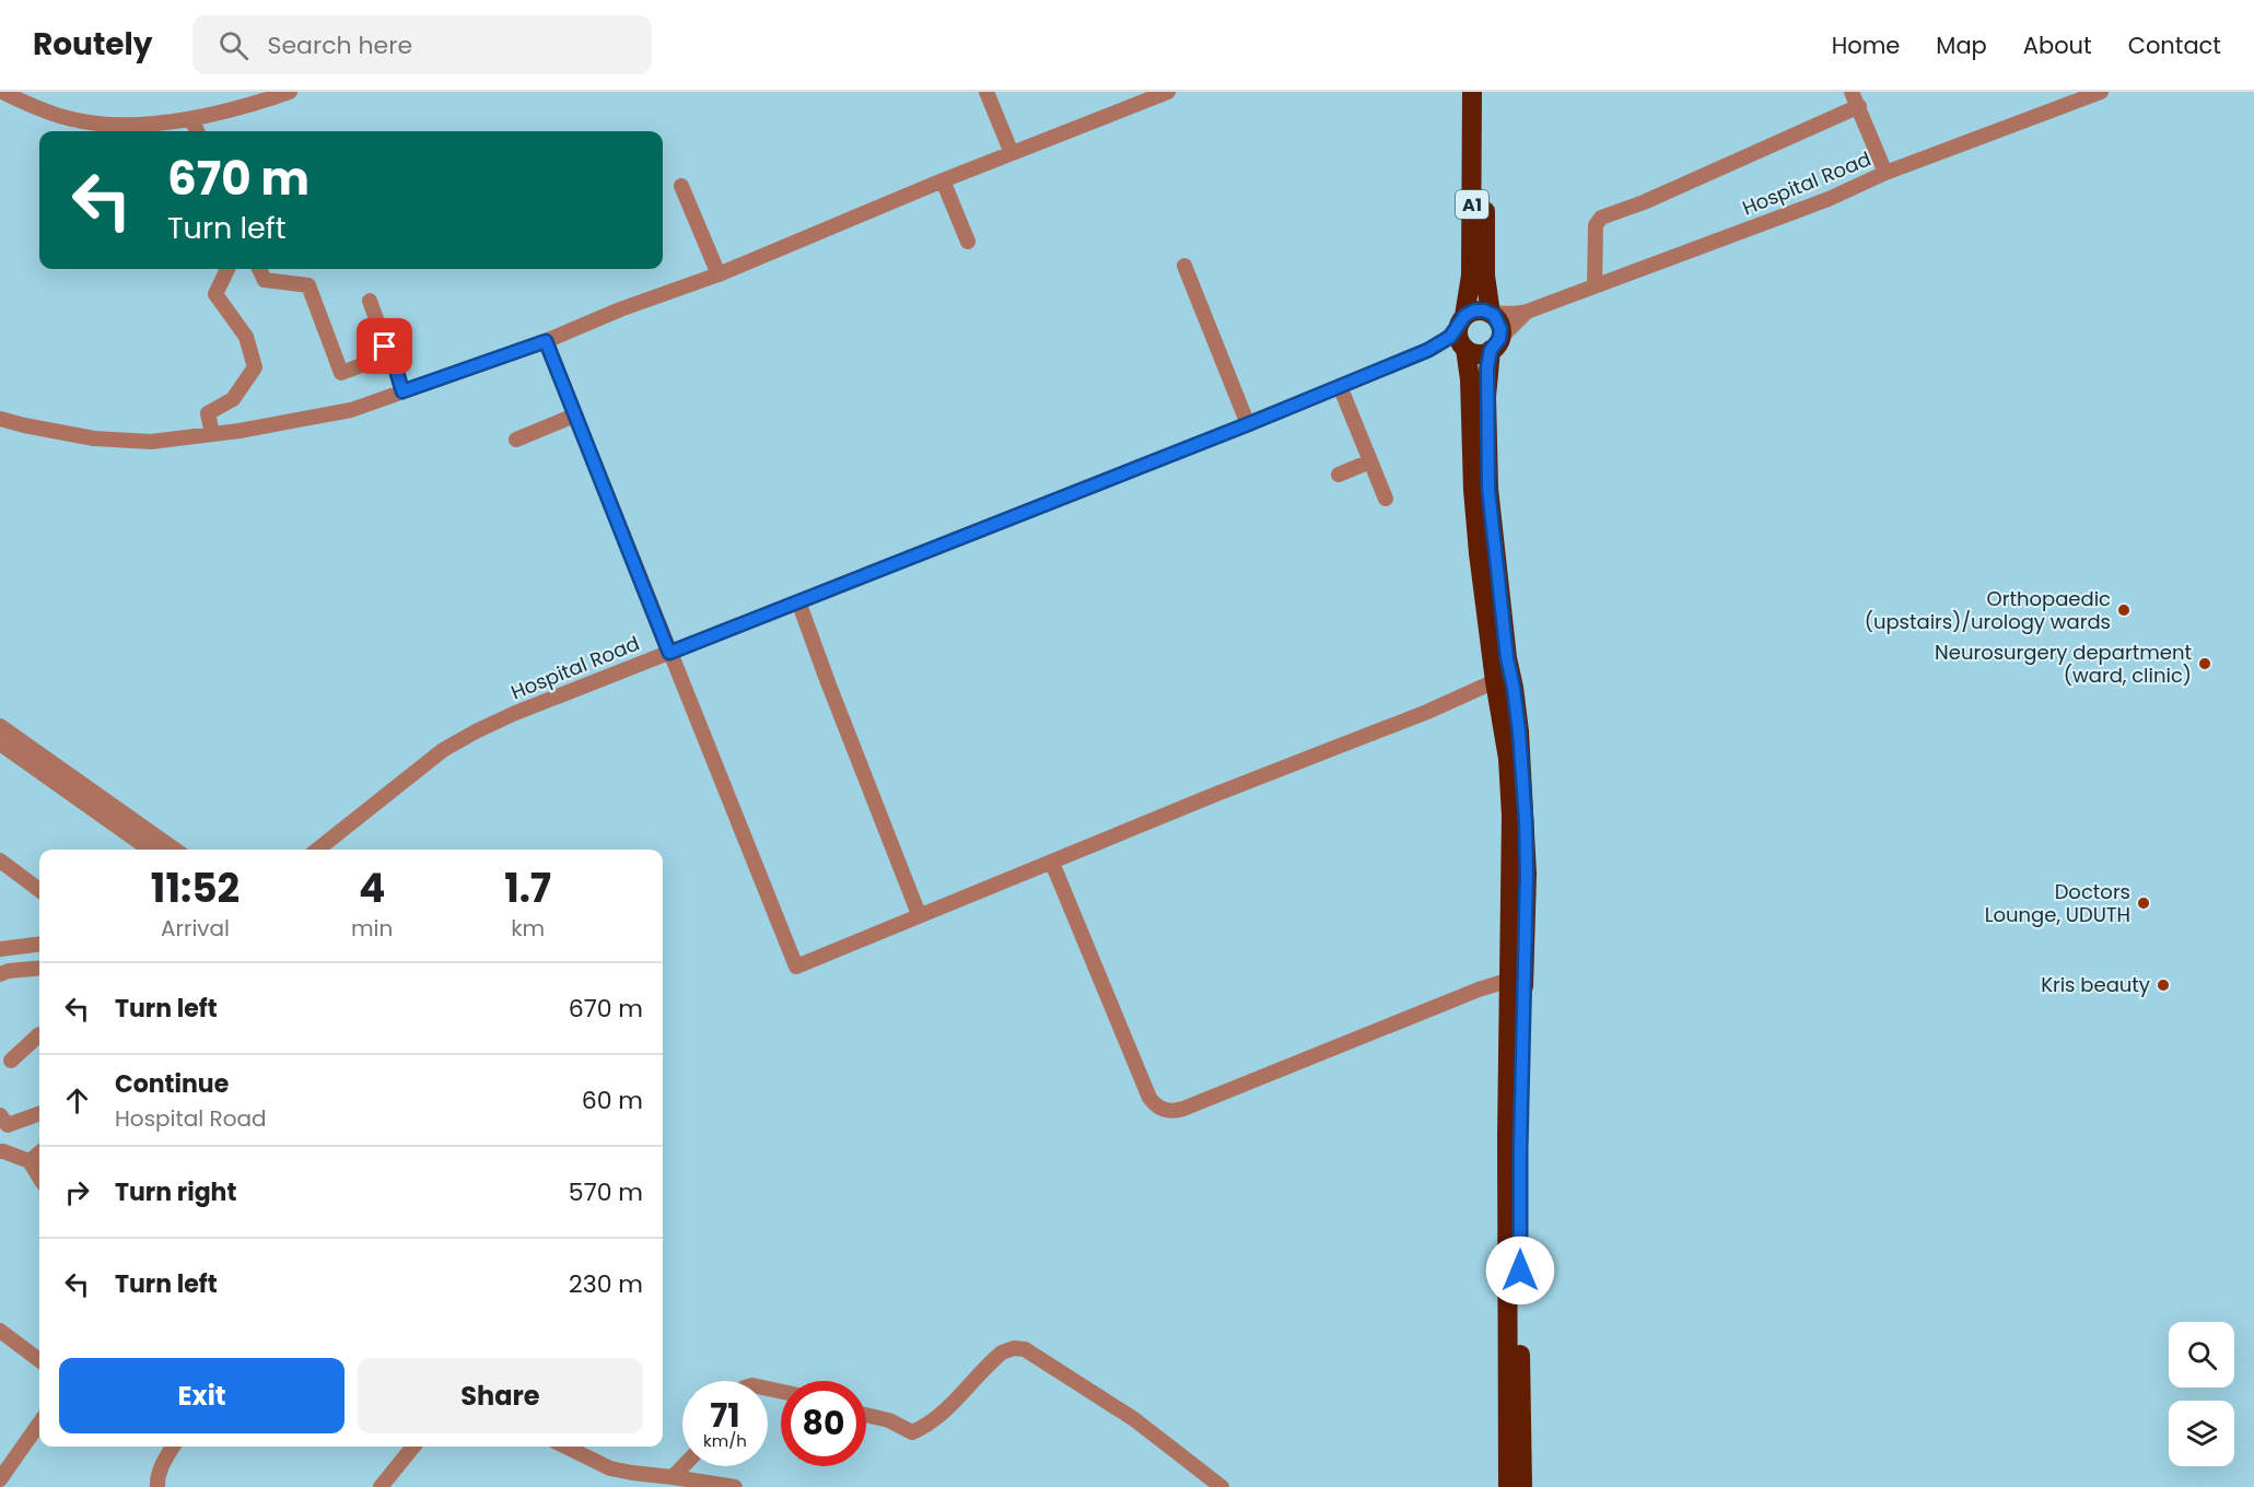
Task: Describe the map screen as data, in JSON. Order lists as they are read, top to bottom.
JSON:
{
  "streets": {
    "highway": ["A1"],
    "street": ["Hospital Road"]
  },
  "places": [
    "Orthopaedic (upstairs)/urology wards",
    "Neurosurgery department (ward, clinic)",
    "Doctors Lounge, UDUTH",
    "Kris beauty"
  ],
  "page": {
    "header": "Routely",
    "search": "Search here",
    "nav": [
      "Home",
      "Map",
      "About",
      "Contact"
    ],
    "turn": ["670 m", "Turn left"],
    "eta": [
      "11:52",
      "Arrival",
      "4",
      "min",
      "1.7",
      "km"
    ],
    "list": [
      {
        "name": "Turn left",
        "value": "670 m"
      },
      {
        "name": "Continue",
        "note": "Hospital Road",
        "value": "60 m"
      },
      {
        "name": "Turn right",
        "value": "570 m"
      },
      {
        "name": "Turn left",
        "value": "230 m"
      }
    ],
    "buttons": ["Exit", "Share"],
    "speed": "71 km/h",
    "limit": "80"
  }
}
